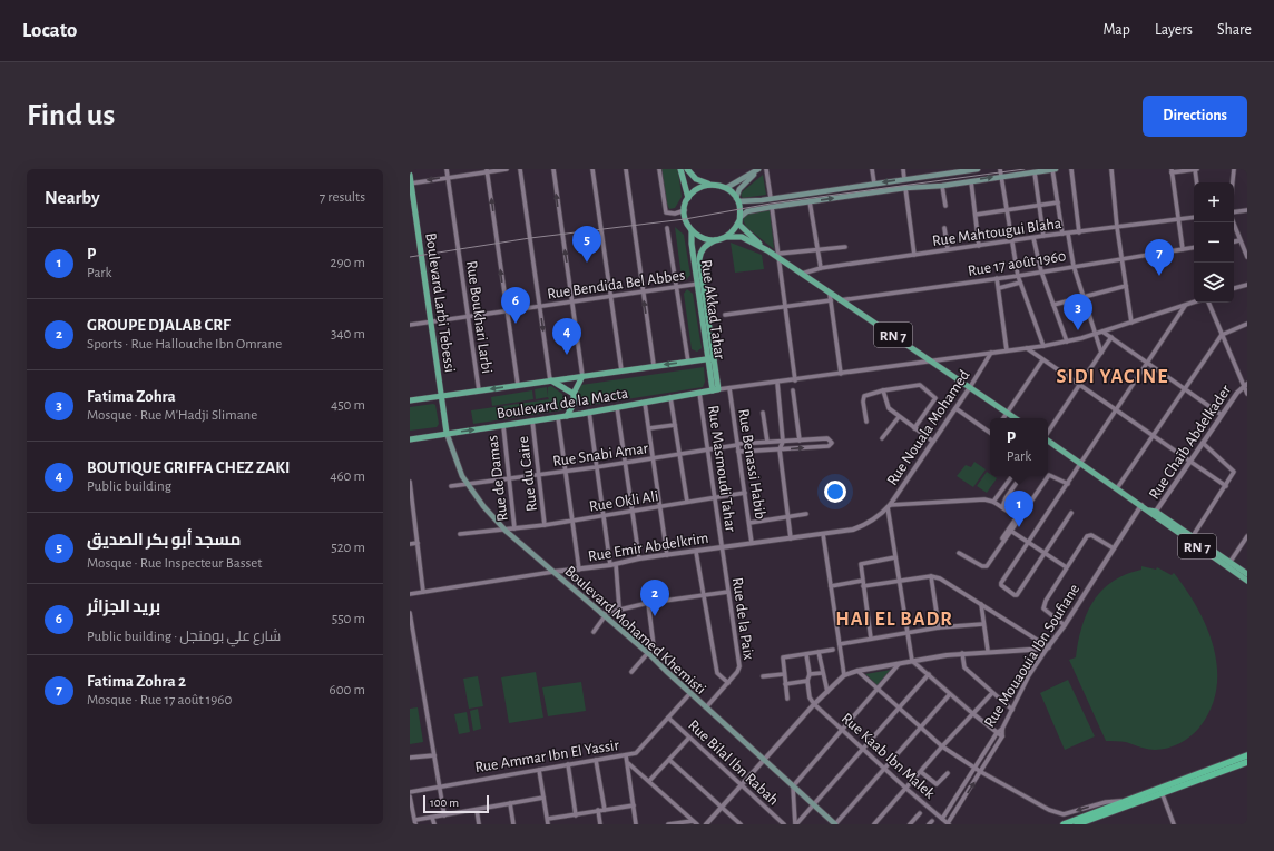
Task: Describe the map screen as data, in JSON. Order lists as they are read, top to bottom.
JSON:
{
  "streets": {
    "main road": [
      "Boulevard Larbi Tebessi",
      "Rue Akkad Tahar",
      "RN 7",
      "Boulevard de la Macta",
      "Boulevard Mohamed Khemisti"
    ],
    "street": [
      "Rue Mahtougui Blaha",
      "Rue 17 août 1960",
      "Rue Bendida Bel Abbes",
      "Rue Boukhari Larbi",
      "Rue Nouala Mohamed",
      "Rue Chaïb Abdelkader",
      "Rue Snabi Amar",
      "Rue Benassi Habib",
      "Rue Masmoudi Tahar",
      "Rue du Caire",
      "Rue de Damas",
      "Rue Okli Ali",
      "Rue Emir Abdelkrim",
      "Rue de la Paix",
      "Rue Mouaouia Ibn Soufiane",
      "Rue Ammar Ibn El Yassir",
      "Rue Kaab Ibn Malek",
      "Rue Bilal Ibn Rabah"
    ]
  },
  "crossings": [
    ["Rue Mahtougui Blaha", "RN 7"],
    ["Rue 17 août 1960", "RN 7"],
    ["Rue Bendida Bel Abbes", "Boulevard Larbi Tebessi"],
    ["Rue Bendida Bel Abbes", "Rue Akkad Tahar"],
    ["Rue Bendida Bel Abbes", "Rue Boukhari Larbi"],
    ["Boulevard Larbi Tebessi", "Boulevard de la Macta"],
    ["Boulevard Larbi Tebessi", "Boulevard Mohamed Khemisti"],
    ["Rue Akkad Tahar", "RN 7"],
    ["Rue Akkad Tahar", "Boulevard de la Macta"],
    ["RN 7", "Rue Nouala Mohamed"],
    ["RN 7", "Rue Chaïb Abdelkader"],
    ["RN 7", "Rue Mouaouia Ibn Soufiane"],
    ["Boulevard de la Macta", "Rue Masmoudi Tahar"],
    ["Boulevard de la Macta", "Rue du Caire"],
    ["Boulevard de la Macta", "Rue de Damas"],
    ["Boulevard de la Macta", "Boulevard Mohamed Khemisti"],
    ["Rue Nouala Mohamed", "Rue Emir Abdelkrim"],
    ["Rue Snabi Amar", "Rue Benassi Habib"],
    ["Rue Snabi Amar", "Rue Masmoudi Tahar"],
    ["Rue Snabi Amar", "Rue du Caire"],
    ["Rue Snabi Amar", "Rue de Damas"],
    ["Rue Snabi Amar", "Boulevard Mohamed Khemisti"],
    ["Rue Benassi Habib", "Rue Okli Ali"],
    ["Rue Benassi Habib", "Rue Emir Abdelkrim"],
    ["Rue Masmoudi Tahar", "Rue Okli Ali"],
    ["Rue Masmoudi Tahar", "Rue Emir Abdelkrim"],
    ["Rue Masmoudi Tahar", "Rue de la Paix"],
    ["Rue du Caire", "Rue Okli Ali"],
    ["Rue de Damas", "Rue Okli Ali"],
    ["Rue Okli Ali", "Boulevard Mohamed Khemisti"],
    ["Rue Emir Abdelkrim", "Rue de la Paix"],
    ["Rue Emir Abdelkrim", "Boulevard Mohamed Khemisti"],
    ["Rue de la Paix", "Boulevard Mohamed Khemisti"],
    ["Boulevard Mohamed Khemisti", "Rue Ammar Ibn El Yassir"],
    ["Rue Mouaouia Ibn Soufiane", "Rue Kaab Ibn Malek"],
    ["Rue Ammar Ibn El Yassir", "Rue Bilal Ibn Rabah"]
  ],
  "districts": ["SIDI YACINE", "HAI EL BADR"],
  "scale_bar": "100 m",
  "page": {
    "header": "Locato",
    "nav": ["Map", "Layers", "Share"],
    "buttons": "Directions",
    "title": "Find us",
    "heading": ["Nearby", "7 results"],
    "map_buttons": ["+", "−"],
    "pins": [
      "5",
      "7",
      "6",
      "3",
      "4",
      "1",
      "2"
    ],
    "list": [
      {
        "mark": "1",
        "name": "P",
        "note": "Park",
        "value": "290 m"
      },
      {
        "mark": "2",
        "name": "GROUPE DJALAB CRF",
        "note": "Sports · Rue Hallouche Ibn Omrane",
        "value": "340 m"
      },
      {
        "mark": "3",
        "name": "Fatima Zohra",
        "note": "Mosque · Rue M'Hadji Slimane",
        "value": "450 m"
      },
      {
        "mark": "4",
        "name": "BOUTIQUE GRIFFA CHEZ ZAKI",
        "note": "Public building",
        "value": "460 m"
      },
      {
        "mark": "5",
        "name": "مسجد أبو بكر الصديق",
        "note": "Mosque · Rue Inspecteur Basset",
        "value": "520 m"
      },
      {
        "mark": "6",
        "name": "بريد الجزائر",
        "note": "Public building · شارع علي بومنجل",
        "value": "550 m"
      },
      {
        "mark": "7",
        "name": "Fatima Zohra 2",
        "note": "Mosque · Rue 17 août 1960",
        "value": "600 m"
      }
    ],
    "popup": ["P", "Park"],
    "scale": "100 m"
  }
}
